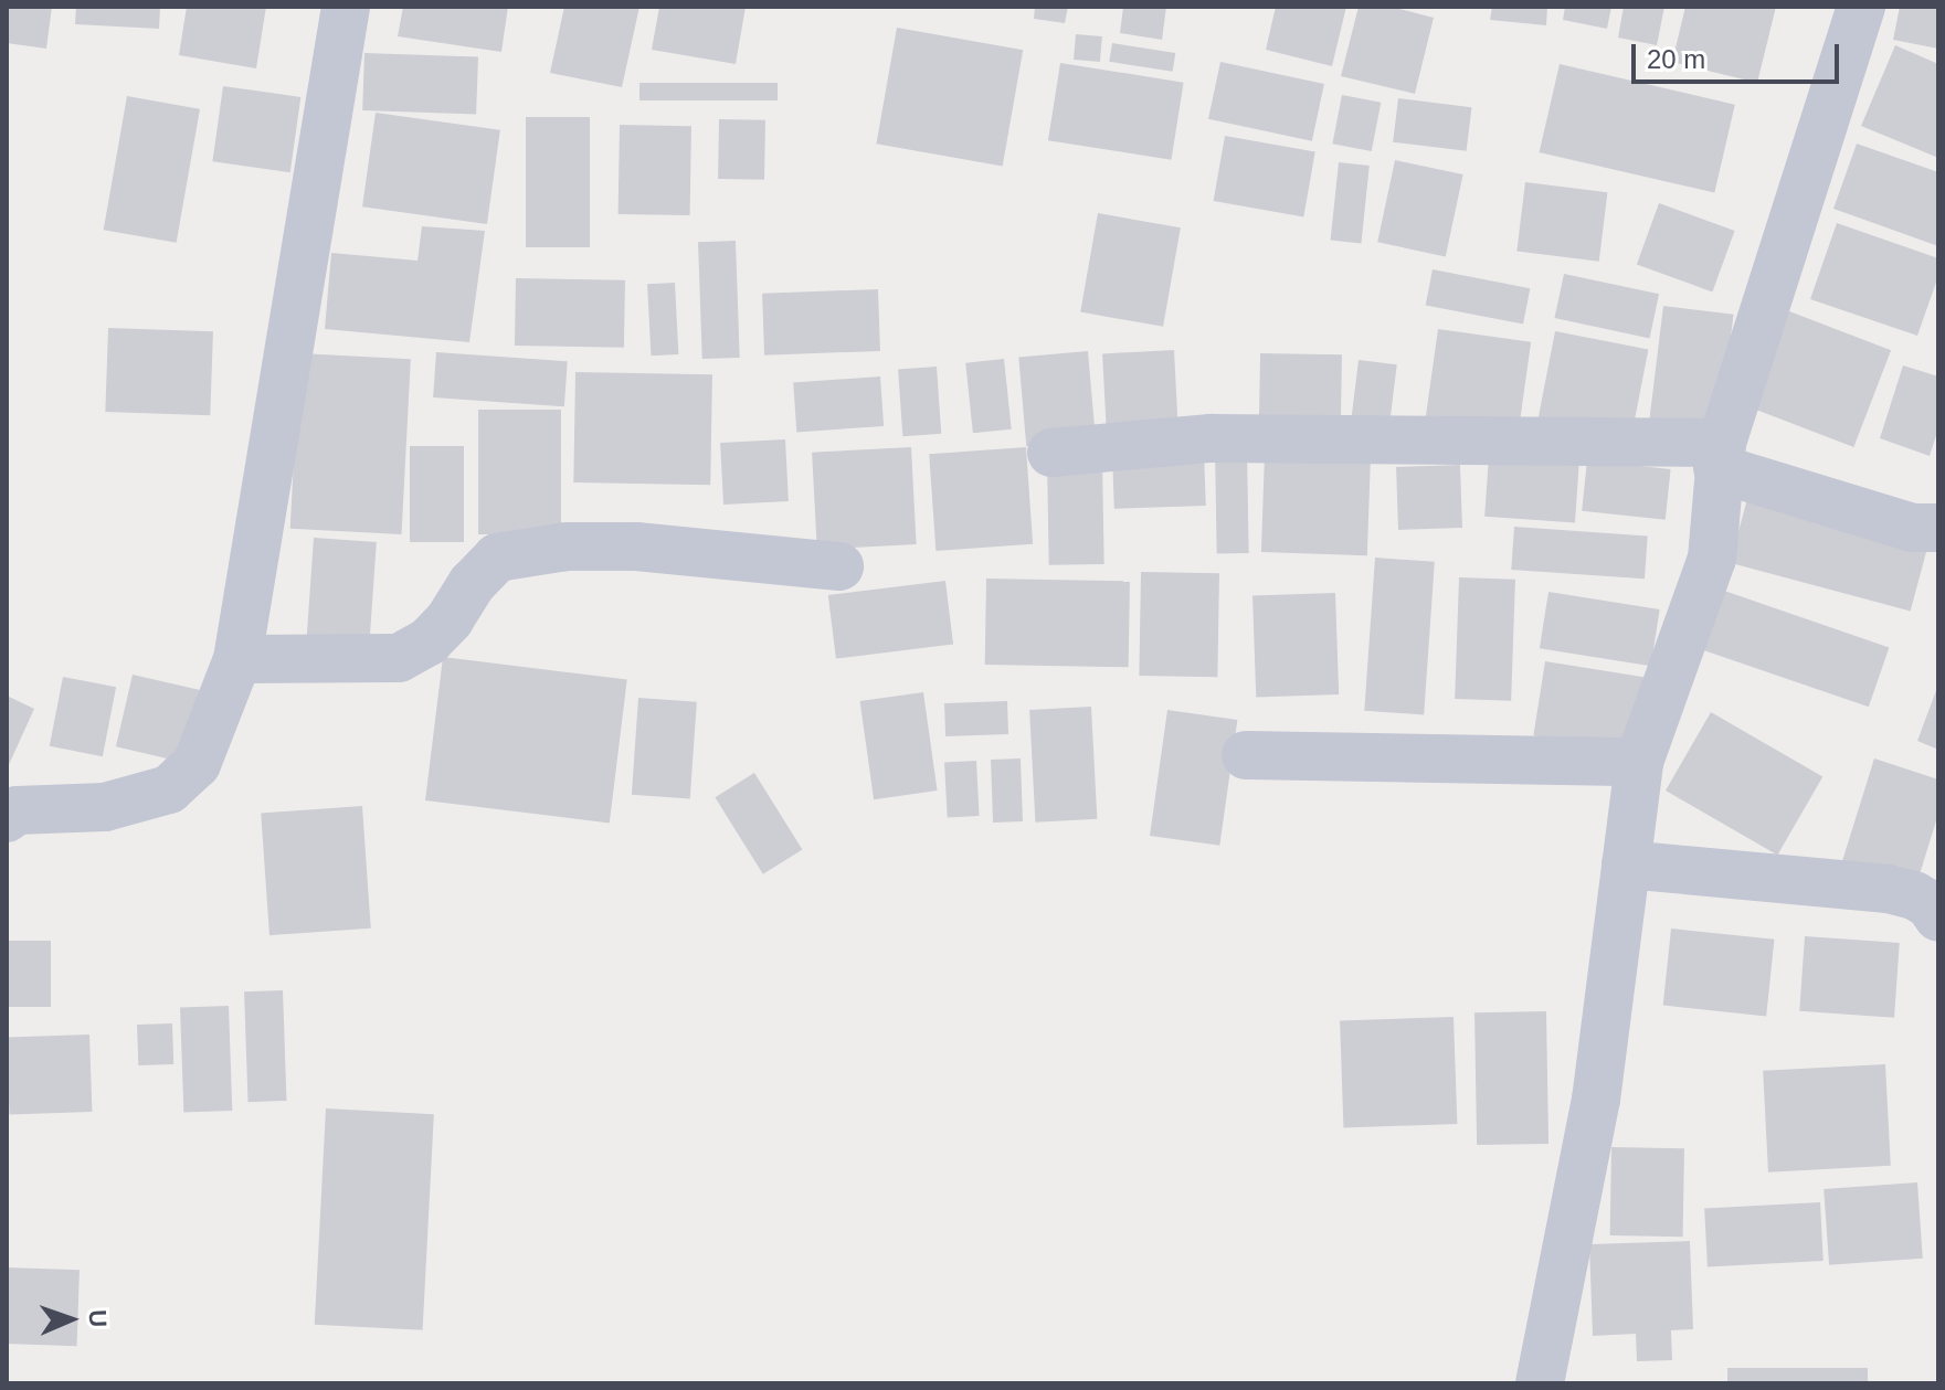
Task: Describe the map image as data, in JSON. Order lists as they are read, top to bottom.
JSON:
{
  "scale_bar": "20 m",
  "north": "right"
}
